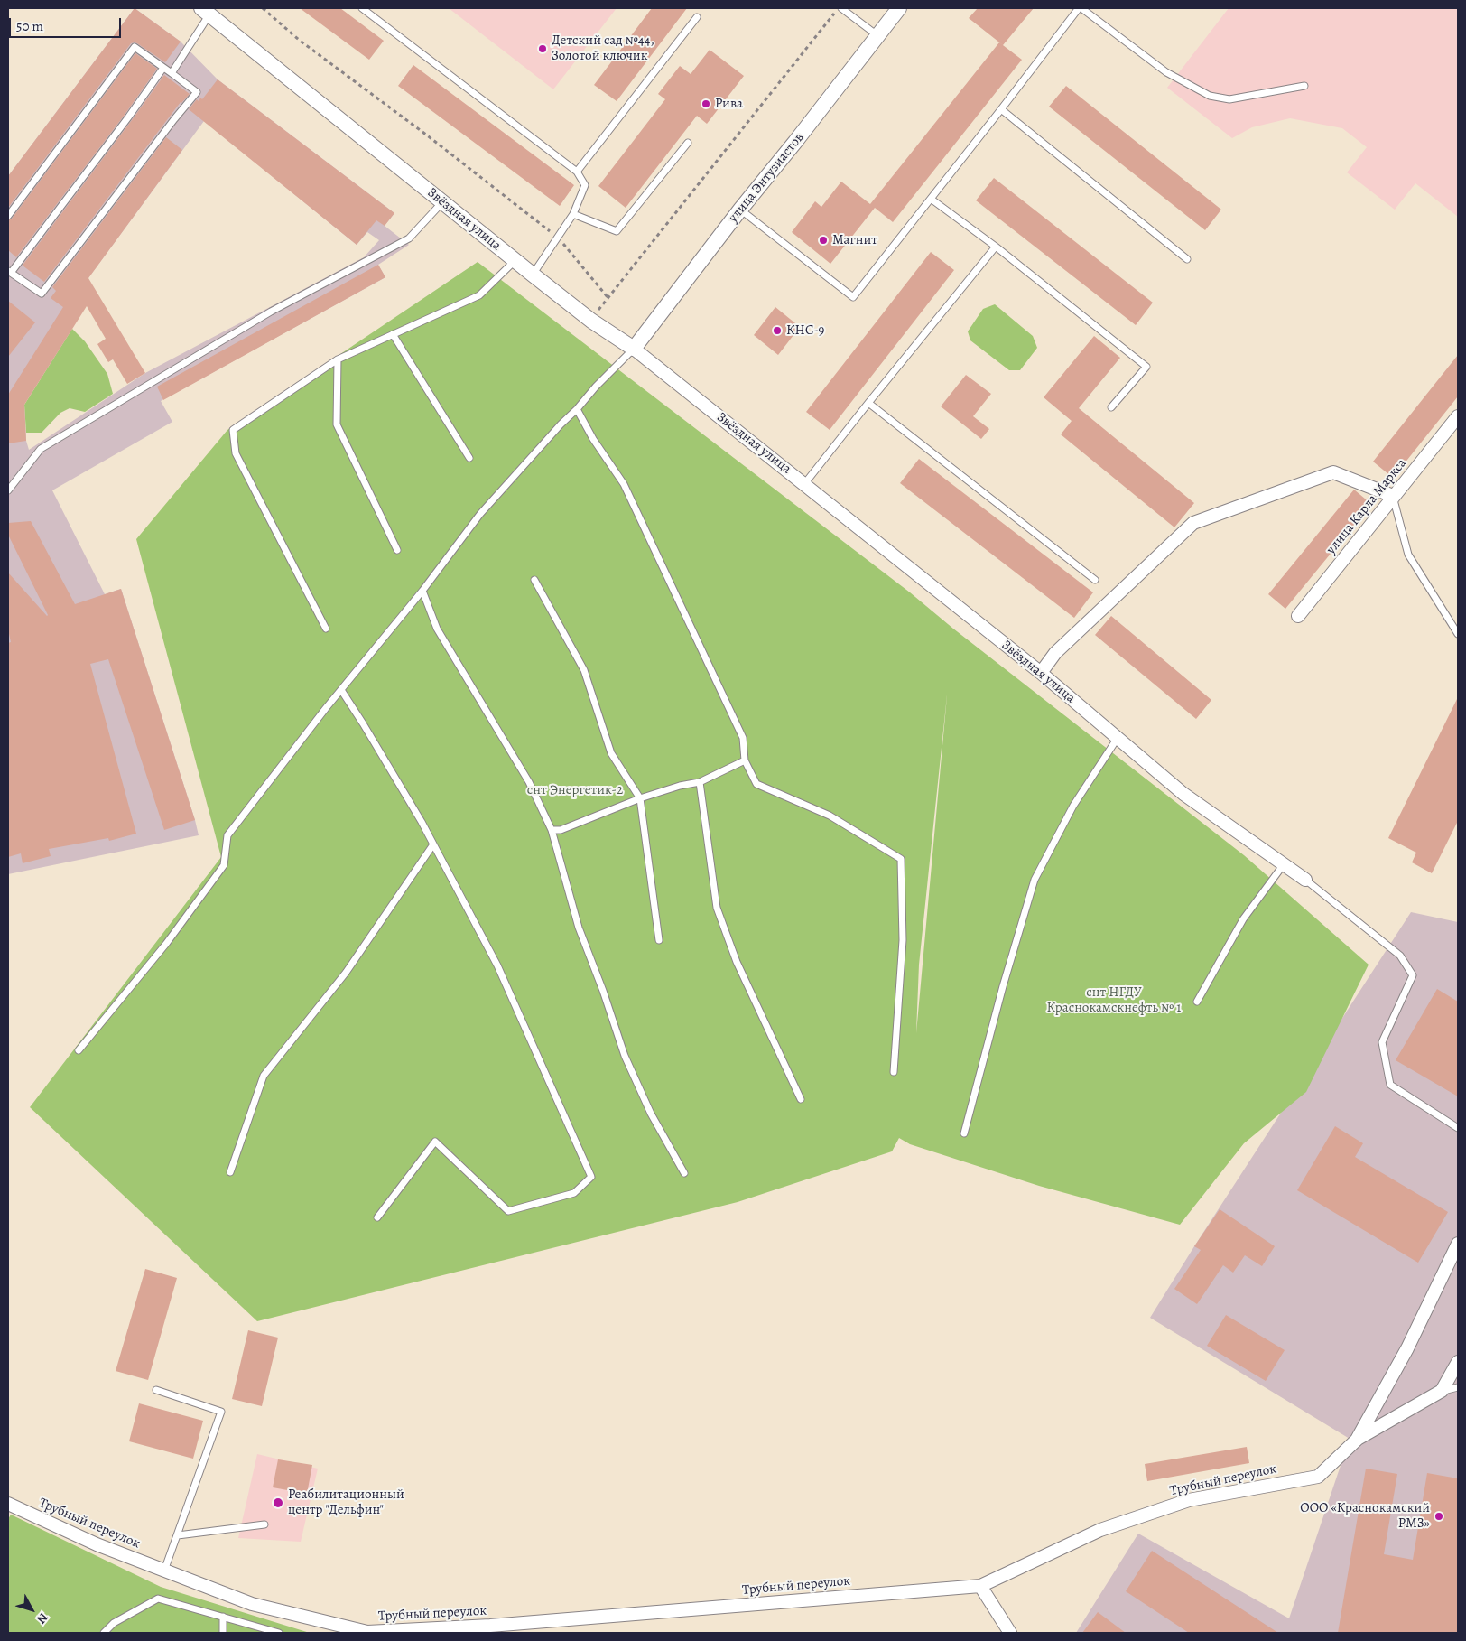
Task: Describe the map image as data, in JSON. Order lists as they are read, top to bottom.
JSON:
{
  "streets": {
    "street": [
      "улица Энтузиастов",
      "Звёздная улица",
      "улица Карла Маркса",
      "Трубный переулок"
    ]
  },
  "crossings": [
    ["улица Энтузиастов", "Звёздная улица"]
  ],
  "parks": ["снт Энергетик-2", "снт НГДУ Краснокамскнефть № 1"],
  "places": [
    "Детский сад №44, Золотой ключик",
    "Рива",
    "Магнит",
    "КНС-9",
    "Реабилитационный центр \"Дельфин\"",
    "ООО «Краснокамский РМЗ»"
  ],
  "scale_bar": "50 m",
  "north": "bottom right"
}
